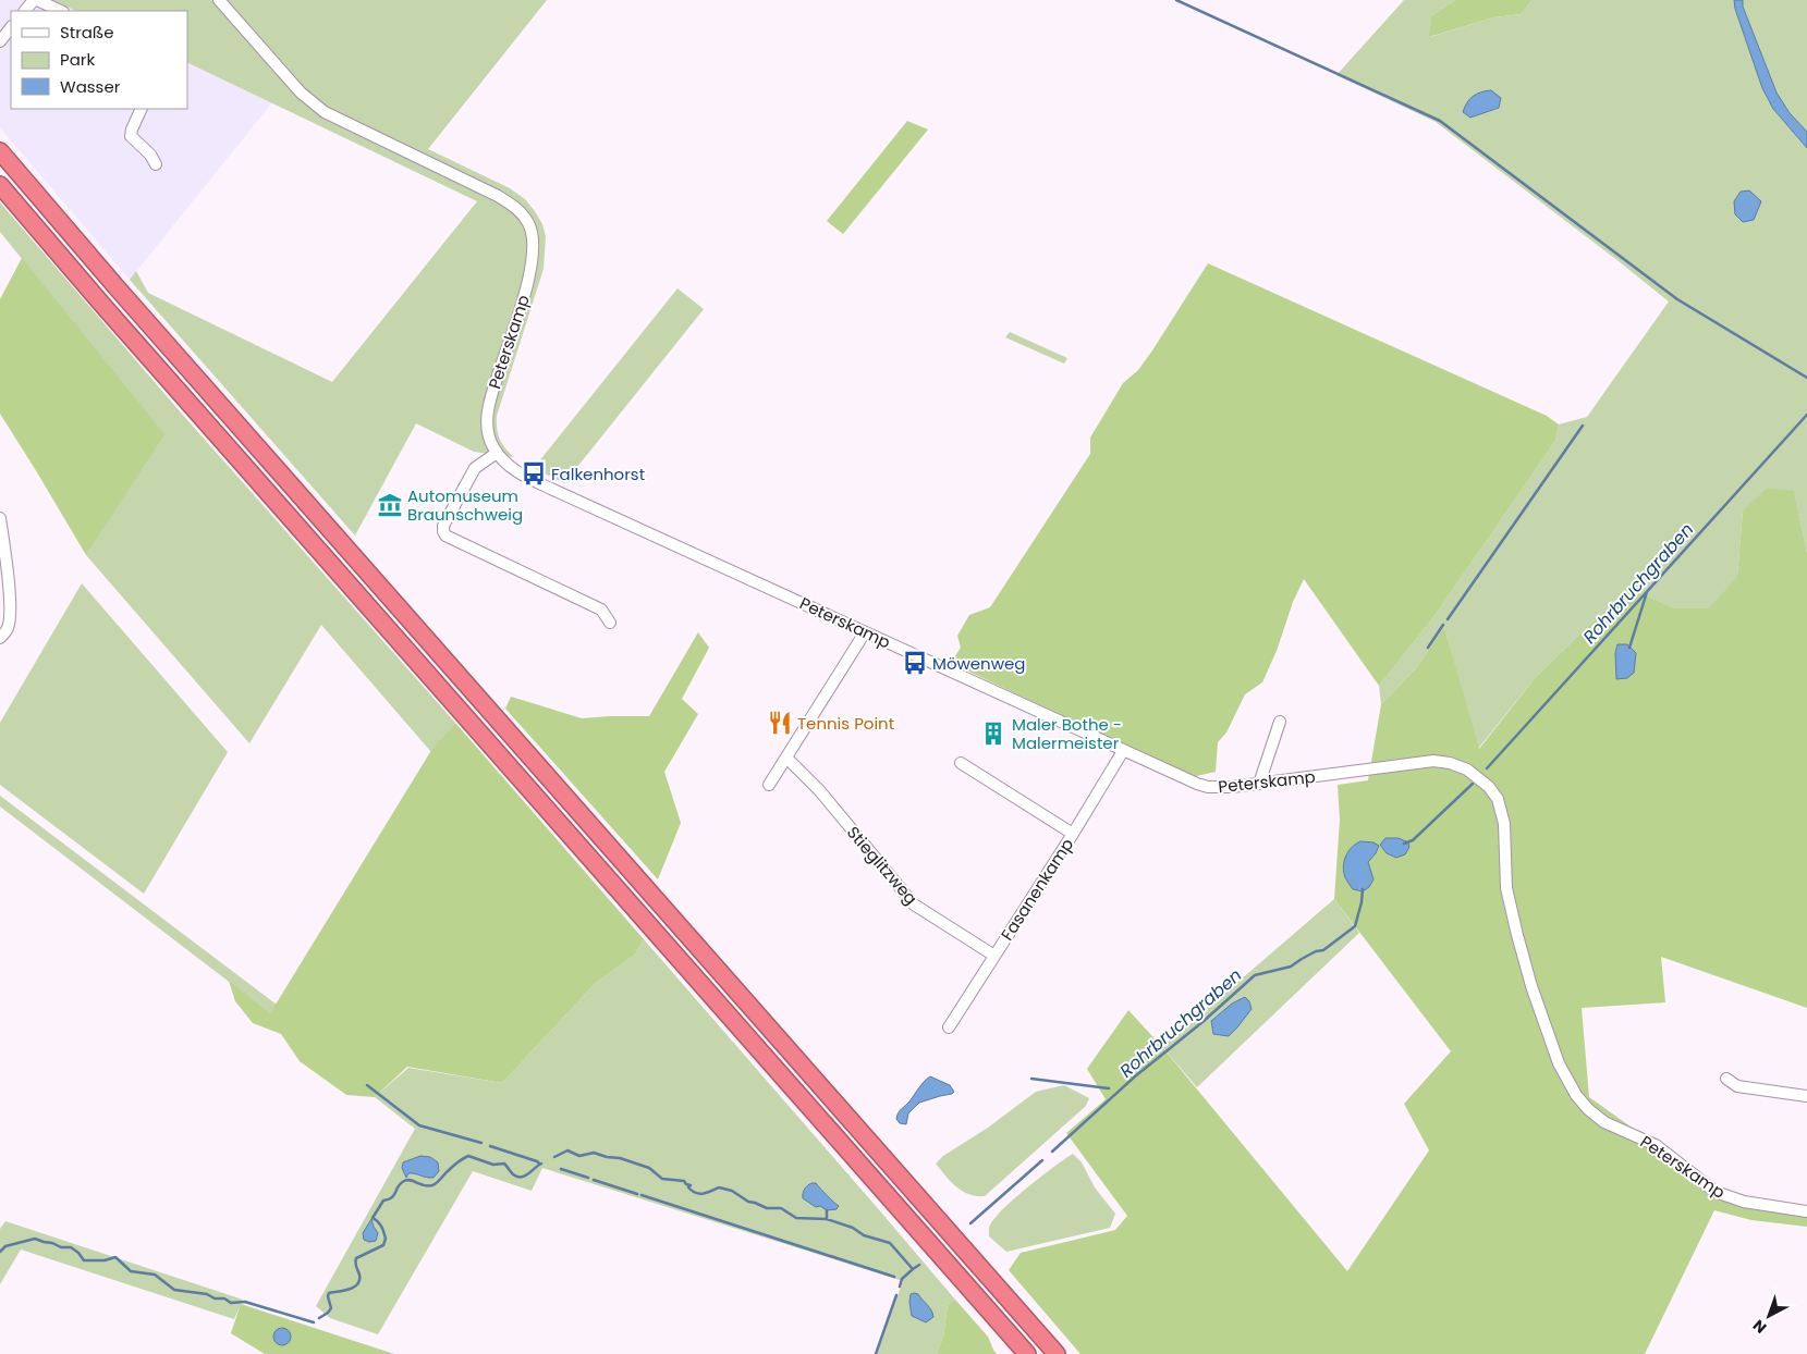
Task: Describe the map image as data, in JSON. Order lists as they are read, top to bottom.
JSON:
{
  "streets": {
    "street": ["Peterskamp", "Stieglitzweg", "Fasanenkamp"]
  },
  "crossings": [
    ["Peterskamp", "Fasanenkamp"],
    ["Stieglitzweg", "Fasanenkamp"]
  ],
  "water": ["Rohrbruchgraben"],
  "places": {
    "bus stop": ["Falkenhorst", "Möwenweg"],
    "museum": ["Automuseum Braunschweig"],
    "restaurant": ["Tennis Point"],
    "building": ["Maler Bothe - Malermeister"]
  },
  "legend": ["Straße", "Park", "Wasser"],
  "north": "bottom left"
}
